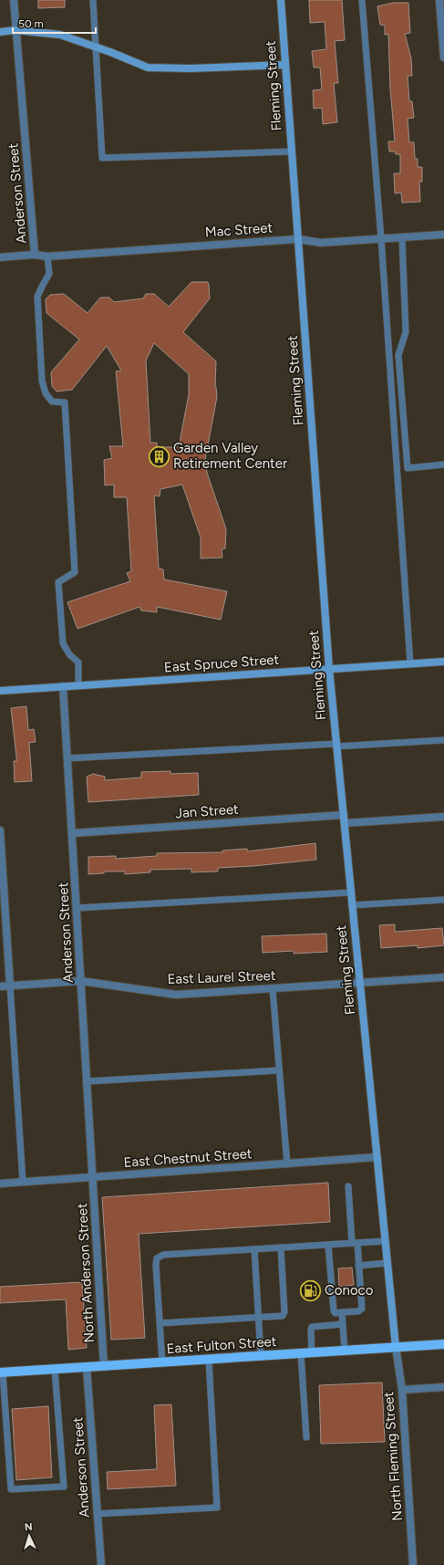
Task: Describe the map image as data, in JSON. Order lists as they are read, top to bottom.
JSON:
{
  "streets": {
    "main road": ["East Fulton Street"],
    "street": [
      "Fleming Street",
      "Anderson Street",
      "Mac Street",
      "East Spruce Street",
      "Jan Street",
      "East Laurel Street",
      "East Chestnut Street",
      "North Anderson Street",
      "North Fleming Street"
    ]
  },
  "crossings": [
    ["Fleming Street", "Mac Street"],
    ["Fleming Street", "East Spruce Street"],
    ["Fleming Street", "Jan Street"],
    ["Fleming Street", "East Laurel Street"],
    ["Fleming Street", "East Chestnut Street"],
    ["Fleming Street", "East Fulton Street"],
    ["Fleming Street", "North Fleming Street"],
    ["Anderson Street", "Mac Street"],
    ["Anderson Street", "East Spruce Street"],
    ["Anderson Street", "Jan Street"],
    ["Anderson Street", "East Laurel Street"],
    ["Anderson Street", "East Chestnut Street"],
    ["Anderson Street", "North Anderson Street"],
    ["Anderson Street", "East Fulton Street"],
    ["East Chestnut Street", "North Anderson Street"],
    ["North Anderson Street", "East Fulton Street"],
    ["East Fulton Street", "North Fleming Street"]
  ],
  "places": {
    "building": ["Garden Valley Retirement Center"],
    "fuel station": ["Conoco"]
  },
  "scale_bar": "50 m",
  "north": "top"
}
